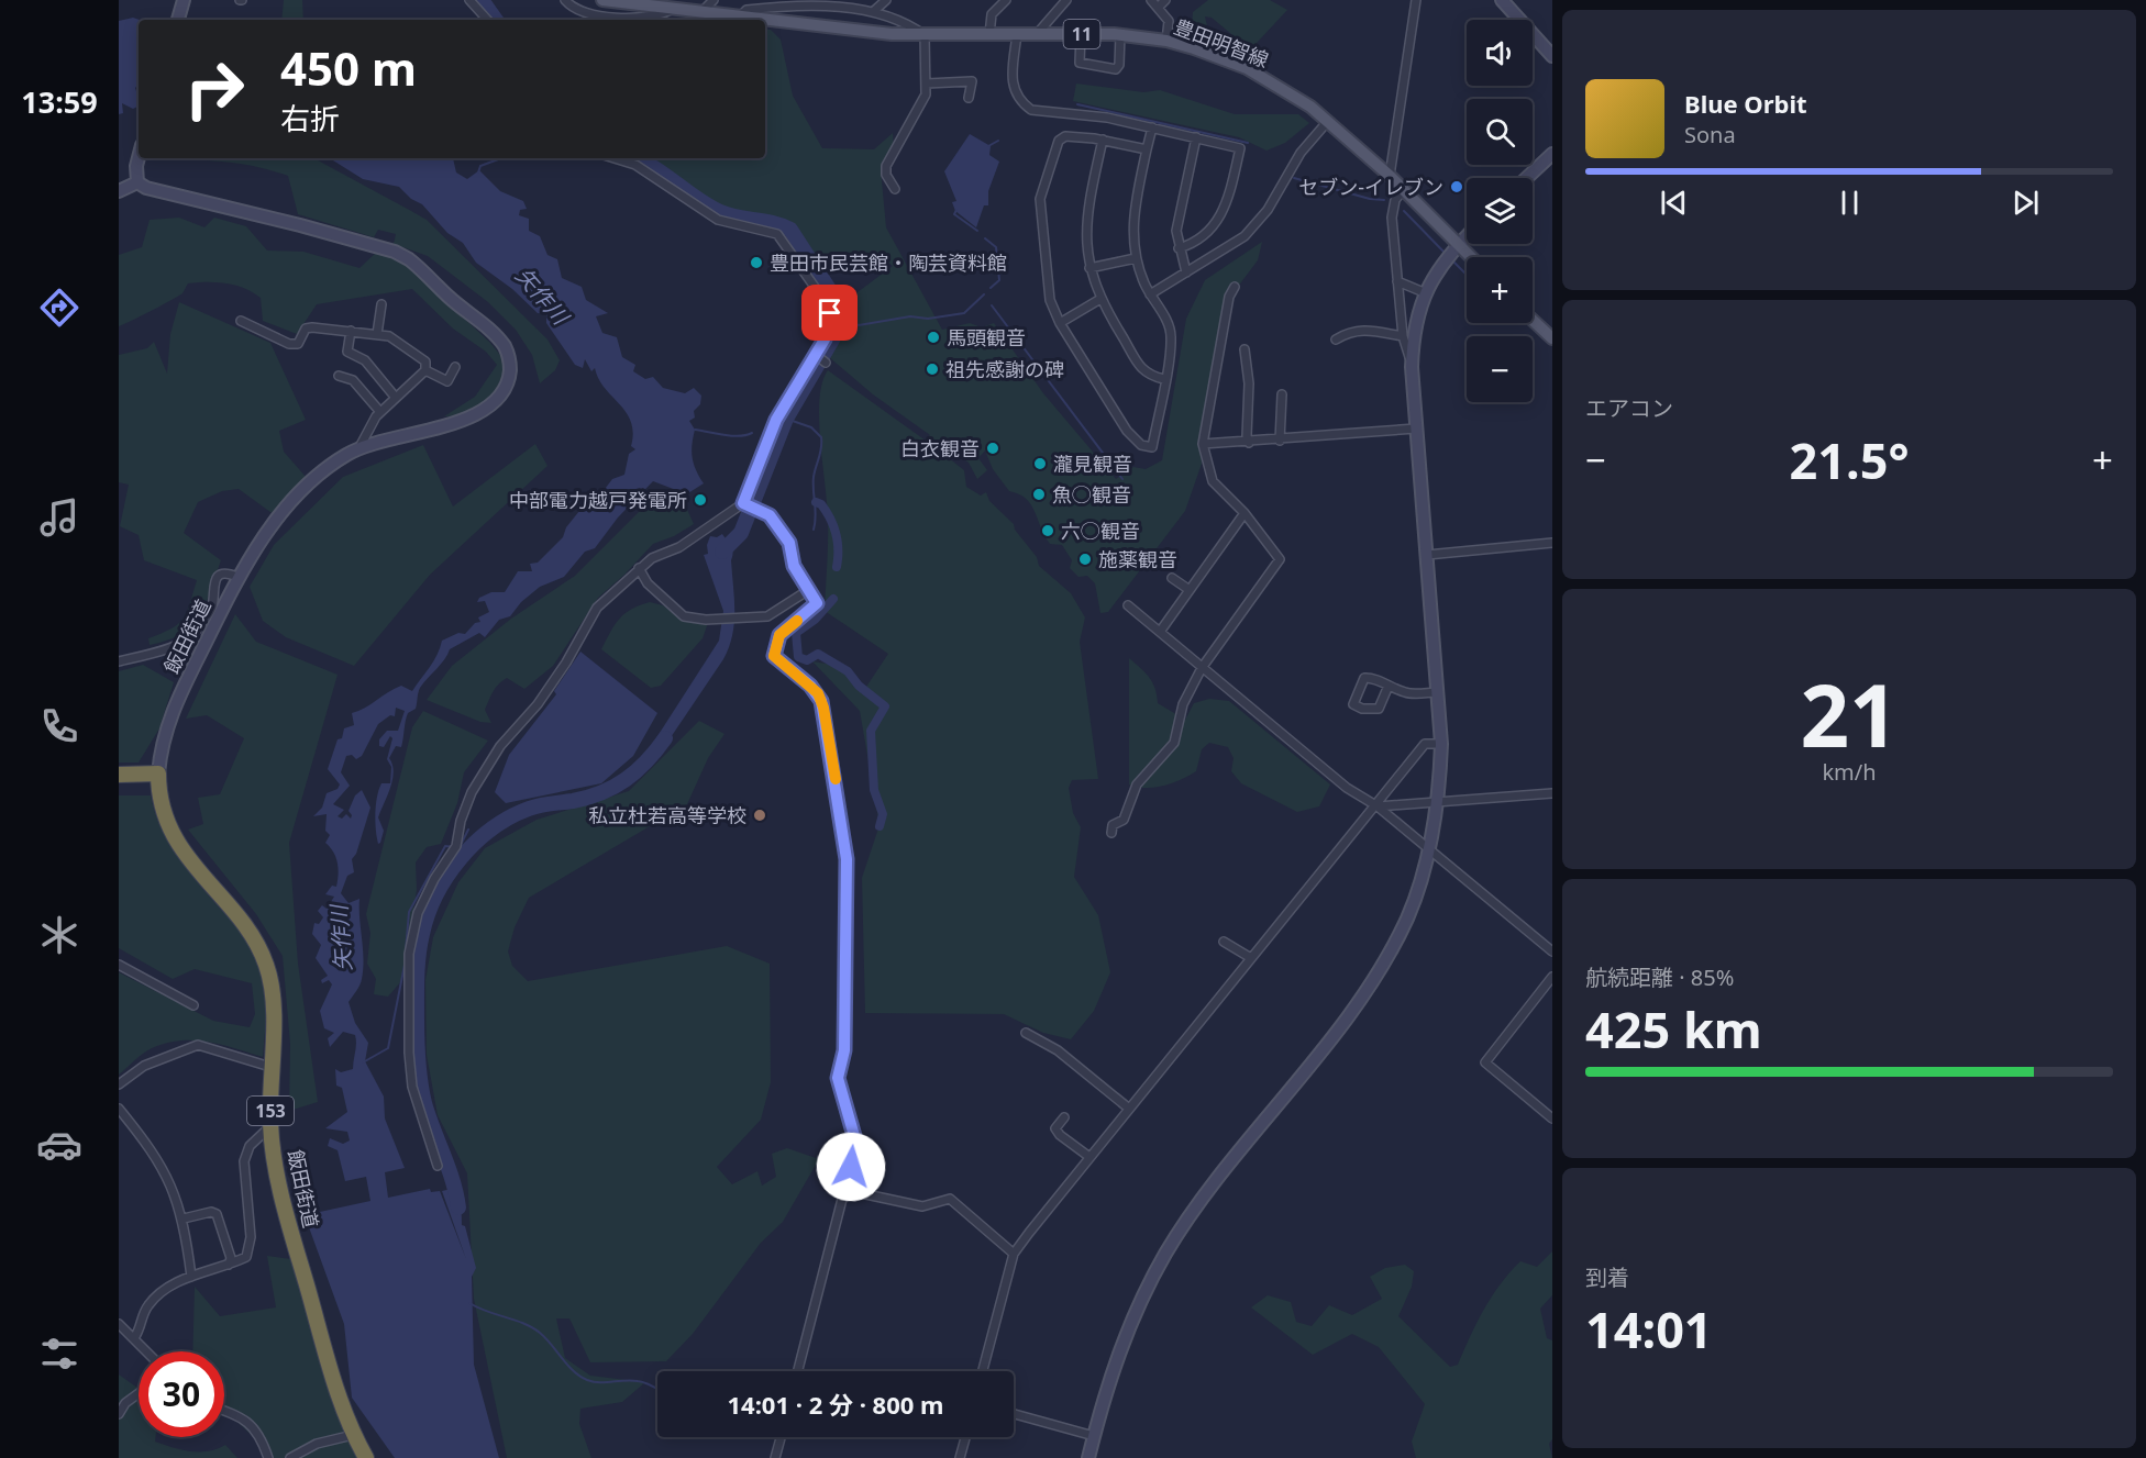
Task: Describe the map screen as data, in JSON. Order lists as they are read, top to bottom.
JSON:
{
  "streets": {
    "highway": ["飯田街道", "153"],
    "main road": ["11", "豊田明智線"]
  },
  "water": ["矢作川"],
  "places": [
    "セブン-イレブン",
    "豊田市民芸館・陶芸資料館",
    "馬頭観音",
    "祖先感謝の碑",
    "白衣観音",
    "瀧見観音",
    "魚◯観音",
    "中部電力越戸発電所",
    "六◯観音",
    "施薬観音",
    "私立杜若高等学校"
  ],
  "page": {
    "tabs": "13:59",
    "map_buttons": ["+", "−"],
    "turn": ["450 m", "右折"],
    "song": ["Blue Orbit", "Sona"],
    "tile": [
      "エアコン",
      ["21", "km/h"],
      ["航続距離 · 85%", "425 km"],
      ["到着", "14:01"]
    ],
    "heat": ["−", "21.5°", "+"],
    "limit": "30",
    "trip": "14:01 · 2 分 · 800 m"
  }
}
